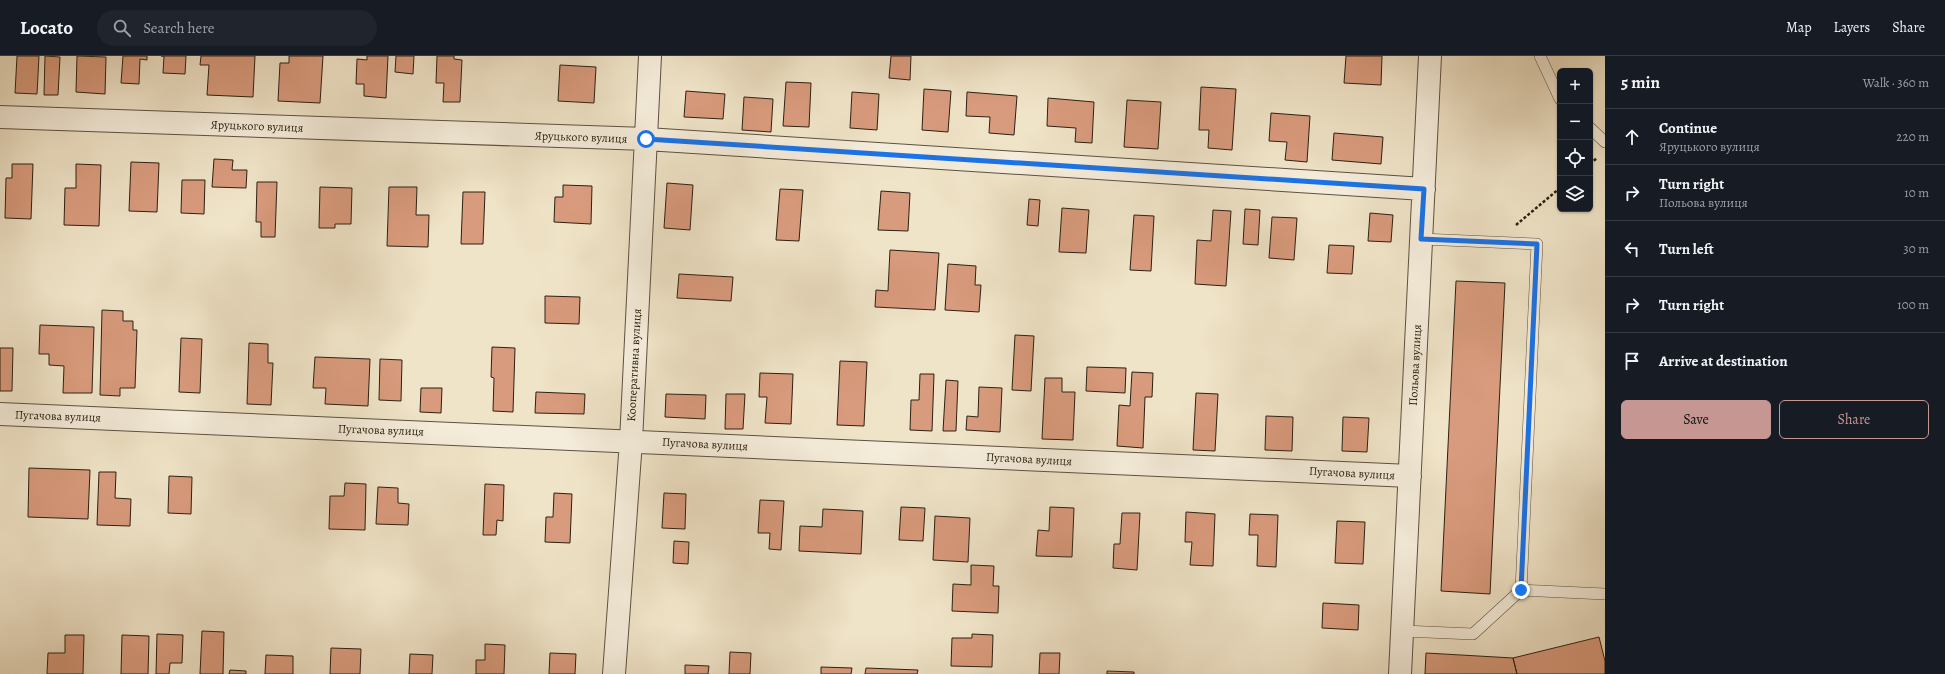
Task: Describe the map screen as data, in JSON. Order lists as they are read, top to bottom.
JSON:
{
  "streets": {
    "street": [
      "Яруцького вулиця",
      "Кооперативна вулиця",
      "Польова вулиця",
      "Пугачова вулиця"
    ]
  },
  "crossings": [
    ["Яруцького вулиця", "Кооперативна вулиця"],
    ["Яруцького вулиця", "Польова вулиця"],
    ["Кооперативна вулиця", "Пугачова вулиця"],
    ["Польова вулиця", "Пугачова вулиця"]
  ],
  "page": {
    "header": "Locato",
    "search": "Search here",
    "nav": ["Map", "Layers", "Share"],
    "heading": ["5 min", "Walk · 360 m"],
    "map_buttons": ["+", "−"],
    "list": [
      ["Continue", "Яруцького вулиця", "220 m"],
      ["Turn right", "Польова вулиця", "10 m"],
      ["Turn left", "30 m"],
      ["Turn right", "100 m"],
      "Arrive at destination"
    ],
    "buttons": ["Save", "Share"]
  }
}
